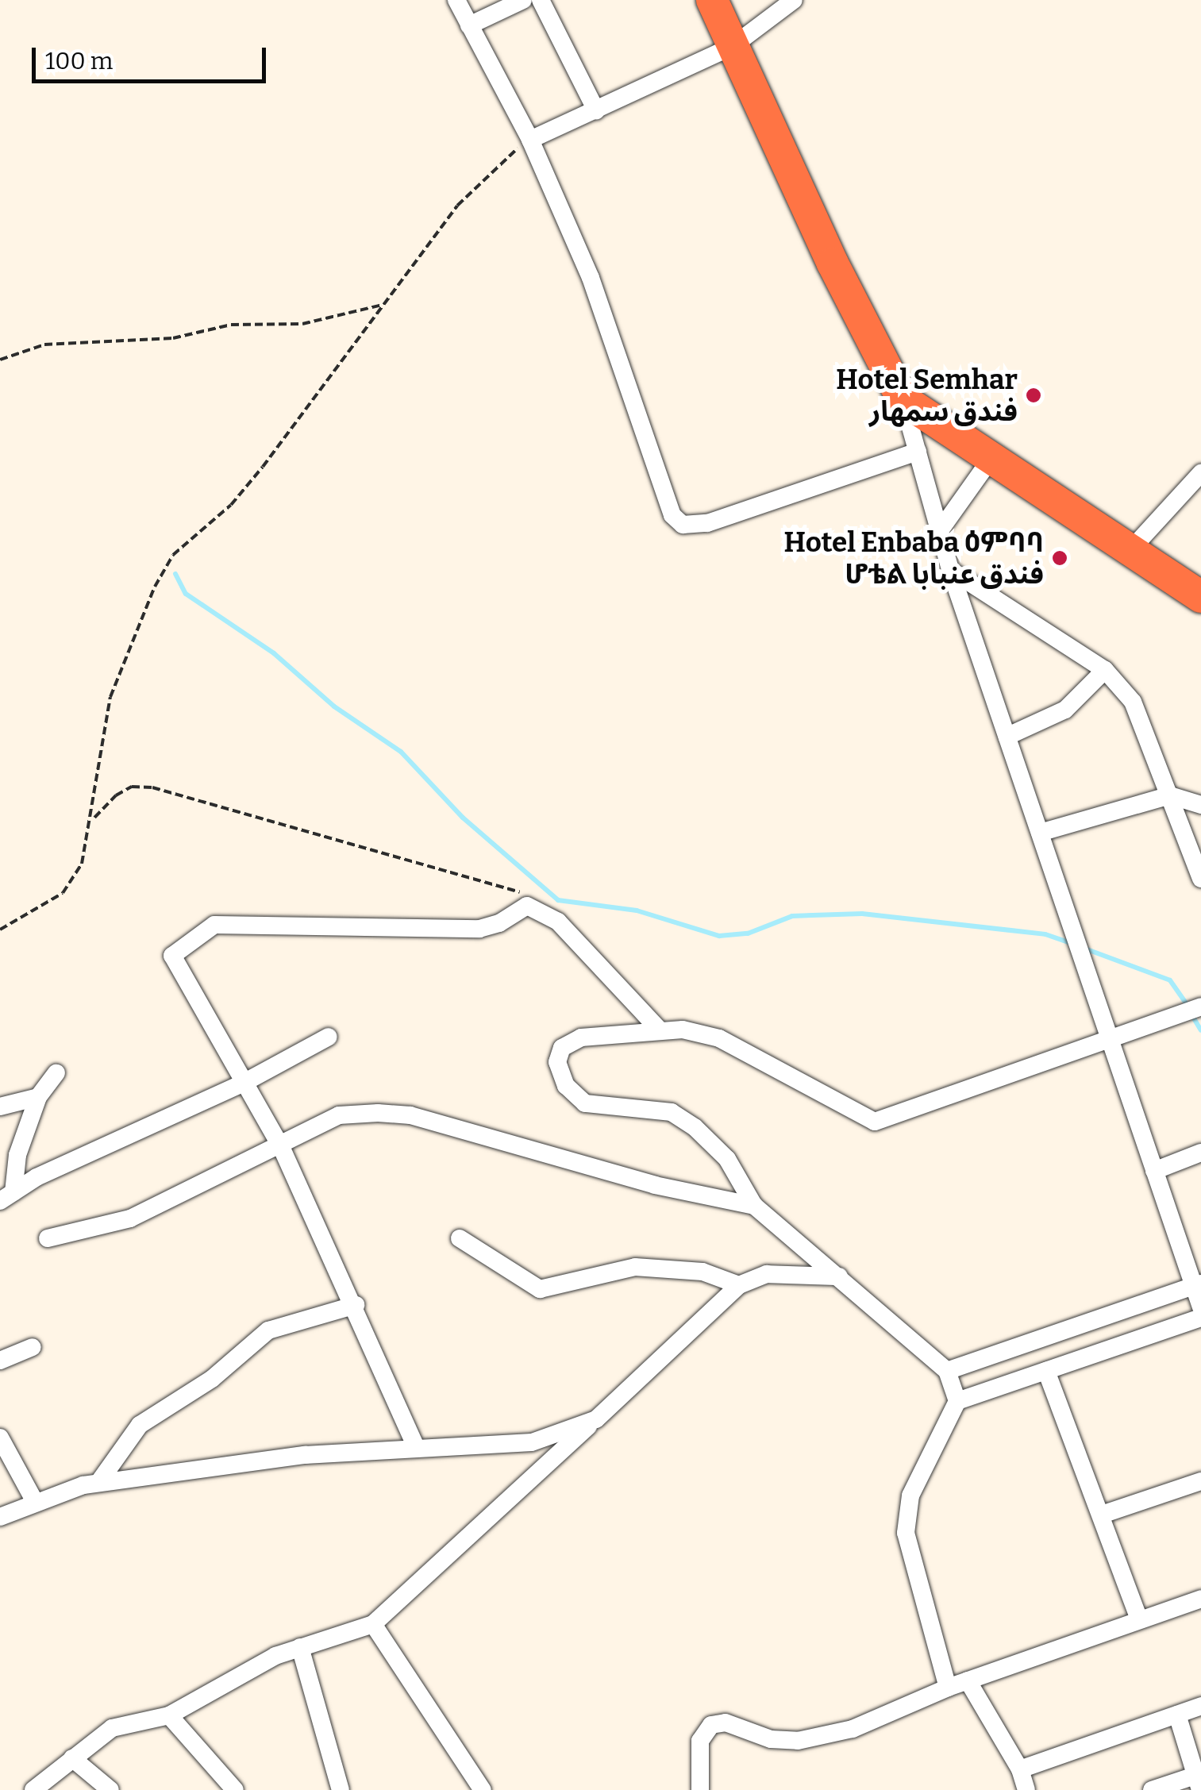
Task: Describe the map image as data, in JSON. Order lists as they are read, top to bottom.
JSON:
{
  "places": ["Hotel Semhar فندق سمهار", "Hotel Enbaba ዕምባባ ሆቴል فندق عنبابا"],
  "scale_bar": "100 m"
}
